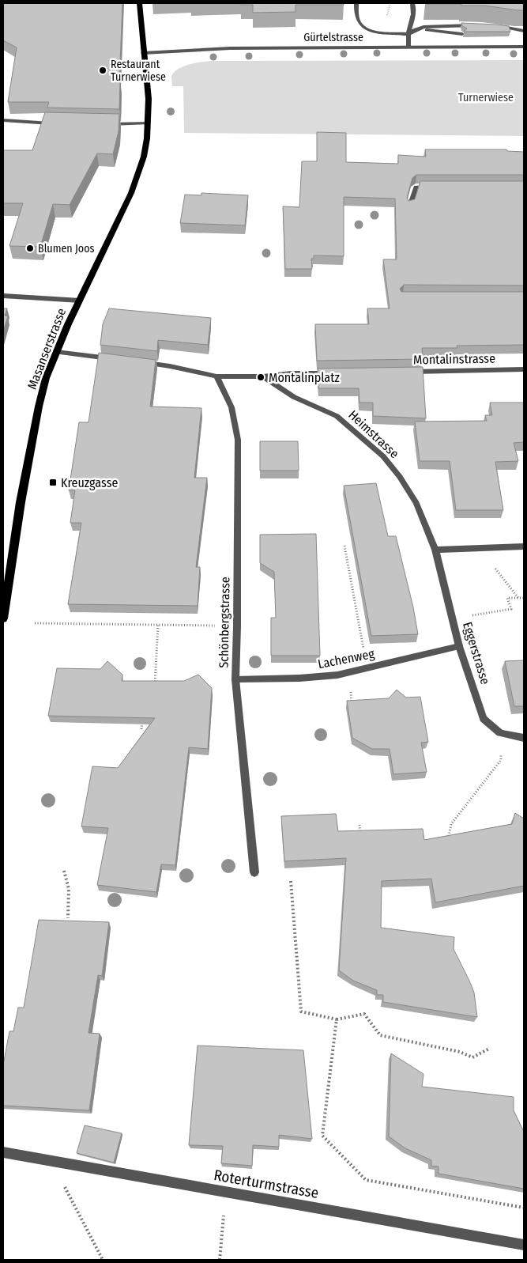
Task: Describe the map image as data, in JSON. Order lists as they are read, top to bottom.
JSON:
{
  "streets": {
    "main road": ["Masanserstrasse"],
    "street": [
      "Gürtelstrasse",
      "Montalinstrasse",
      "Heimstrasse",
      "Schönbergstrasse",
      "Eggerstrasse",
      "Lachenweg",
      "Roterturmstrasse"
    ]
  },
  "crossings": [
    ["Gürtelstrasse", "Masanserstrasse"],
    ["Heimstrasse", "Eggerstrasse"],
    ["Schönbergstrasse", "Lachenweg"],
    ["Eggerstrasse", "Lachenweg"]
  ],
  "parks": ["Turnerwiese"],
  "places": {
    "other": ["Restaurant Turnerwiese", "Blumen Joos", "Montalinplatz"],
    "transit": ["Kreuzgasse"]
  }
}
